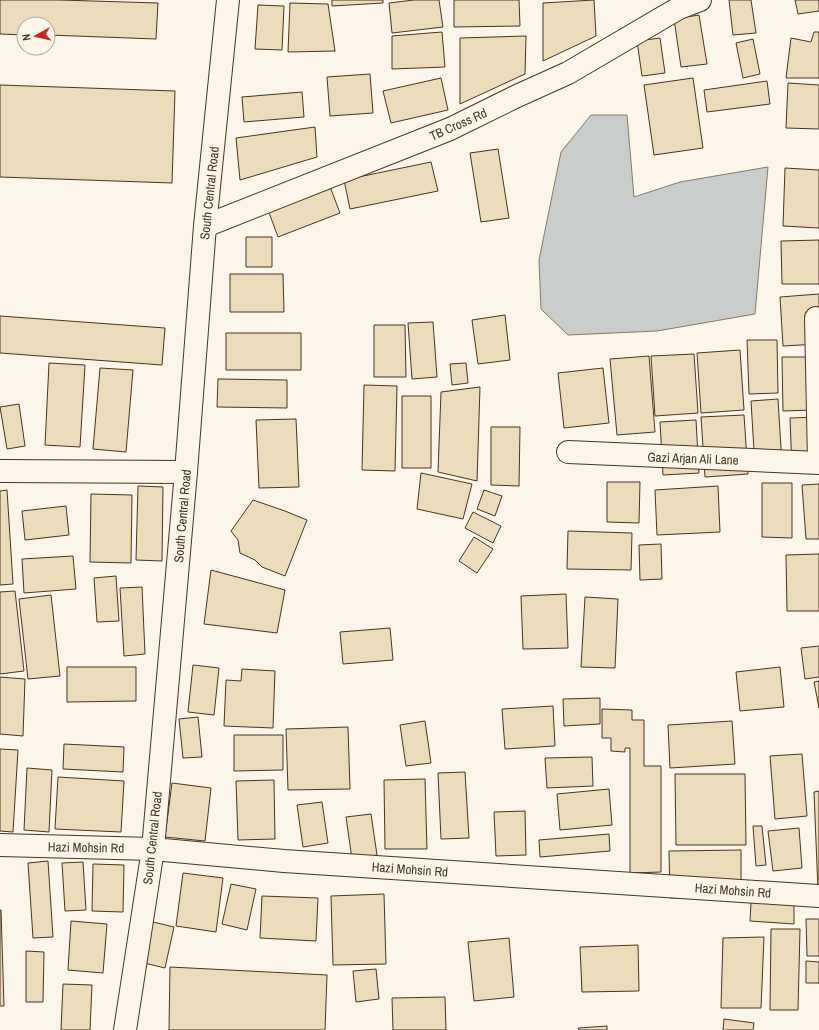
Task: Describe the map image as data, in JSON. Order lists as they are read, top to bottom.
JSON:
{
  "streets": {
    "street": [
      "TB Cross Rd",
      "South Central Road",
      "Gazi Arjan Ali Lane",
      "Hazi Mohsin Rd"
    ]
  },
  "crossings": [
    ["TB Cross Rd", "South Central Road"],
    ["South Central Road", "Hazi Mohsin Rd"]
  ],
  "north": "left"
}
